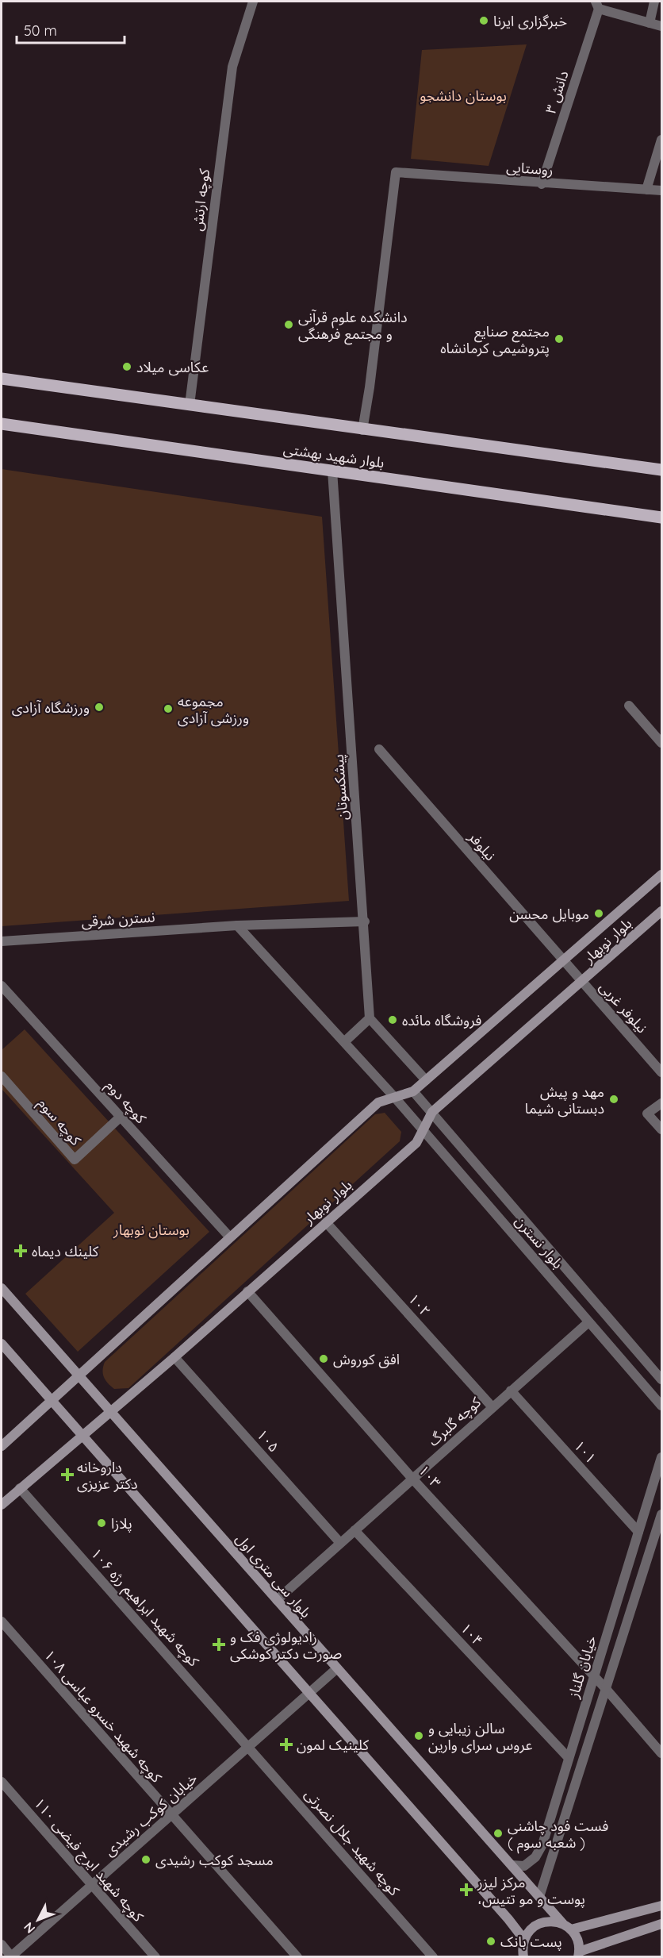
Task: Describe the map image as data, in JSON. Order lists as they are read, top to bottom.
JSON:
{
  "streets": {
    "main road": ["بلوار شهید بهشتی", "بلوار نوبهار", "بلوار سی متری اول"],
    "street": [
      "دانش ۳",
      "روستایی",
      "کوچه ارتش",
      "پیشکسوتان",
      "نیلوفر",
      "نسترن شرقی",
      "نیلوفر غربی",
      "کوچه دوم",
      "کوچه سوم",
      "بلوار نسترن",
      "۱۰۲",
      "کوچه گلبرگ",
      "۱۰۵",
      "۱۰۱",
      "۱۰۳",
      "کوچه شهید ابراهیم رژه ۱۰۶",
      "۱۰۴",
      "خیابان گلناز",
      "کوچه شهید خسرو عباسی ۱۰۸",
      "خیابان کوکب رشیدی",
      "کوچه شهید جلال نصرتی",
      "کوچه شهید ایرج فیضی ۱۱۰"
    ]
  },
  "crossings": [
    ["دانش ۳", "روستایی"],
    ["روستایی", "بلوار شهید بهشتی"],
    ["کوچه ارتش", "بلوار شهید بهشتی"],
    ["بلوار شهید بهشتی", "پیشکسوتان"],
    ["پیشکسوتان", "نسترن شرقی"],
    ["نیلوفر", "بلوار نوبهار"],
    ["نیلوفر", "نیلوفر غربی"],
    ["بلوار نوبهار", "نیلوفر غربی"],
    ["بلوار نوبهار", "کوچه دوم"],
    ["بلوار نوبهار", "بلوار نسترن"],
    ["بلوار نوبهار", "۱۰۲"],
    ["بلوار نوبهار", "۱۰۵"],
    ["بلوار نوبهار", "۱۰۳"],
    ["بلوار نوبهار", "بلوار سی متری اول"],
    ["بلوار نوبهار", "کوچه شهید ابراهیم رژه ۱۰۶"],
    ["کوچه دوم", "کوچه سوم"],
    ["بلوار نسترن", "کوچه گلبرگ"],
    ["۱۰۲", "کوچه گلبرگ"],
    ["کوچه گلبرگ", "۱۰۵"],
    ["کوچه گلبرگ", "۱۰۱"],
    ["کوچه گلبرگ", "۱۰۳"],
    ["کوچه گلبرگ", "بلوار سی متری اول"],
    ["کوچه گلبرگ", "۱۰۴"],
    ["۱۰۱", "خیابان گلناز"],
    ["۱۰۳", "خیابان گلناز"],
    ["بلوار سی متری اول", "خیابان گلناز"],
    ["بلوار سی متری اول", "خیابان کوکب رشیدی"],
    ["کوچه شهید ابراهیم رژه ۱۰۶", "خیابان کوکب رشیدی"],
    ["کوچه شهید ابراهیم رژه ۱۰۶", "کوچه شهید جلال نصرتی"],
    ["۱۰۴", "خیابان گلناز"],
    ["کوچه شهید خسرو عباسی ۱۰۸", "خیابان کوکب رشیدی"],
    ["خیابان کوکب رشیدی", "کوچه شهید جلال نصرتی"],
    ["خیابان کوکب رشیدی", "کوچه شهید ایرج فیضی ۱۱۰"]
  ],
  "parks": ["بوستان دانشجو", "بوستان نوبهار"],
  "places": {
    "other": [
      "خبرگزاری ایرنا",
      "دانشکده علوم قرآنی و مجتمع فرهنگی",
      "مجتمع صنایع پتروشیمی کرمانشاه",
      "عکاسی میلاد",
      "ورزشگاه آزادی",
      "مجموعه ورزشی آزادی",
      "موبایل محسن",
      "فروشگاه مائده",
      "مهد و پیش دبستانی شیما",
      "افق کوروش",
      "پلازا",
      "سالن زیبایی‌ و عروس سرای وارین",
      "فست فود چاشنی ( شعبه سوم )",
      "مسجد کوکب رشیدی",
      "پست بانک"
    ],
    "health": [
      "كلينك ديماه",
      "داروخانه دکتر عزیزی",
      "رادیولوژی فک و صورت دکتر کوشکی",
      "کلینیک لمون",
      "مرکز لیزر ،پوست و مو تتیس"
    ]
  },
  "scale_bar": "50 m",
  "north": "bottom left"
}
